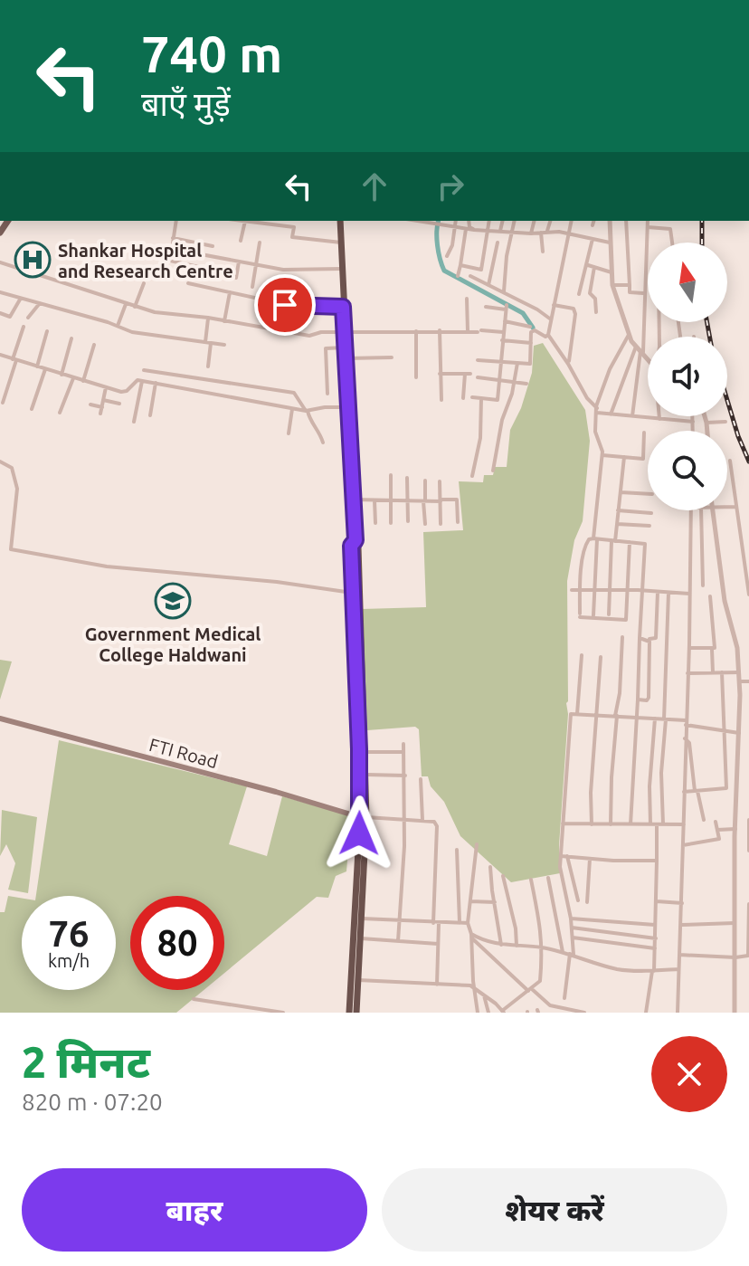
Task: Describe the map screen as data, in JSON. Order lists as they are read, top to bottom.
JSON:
{
  "streets": {
    "main road": ["FTI Road"]
  },
  "places": {
    "hospital": ["Shankar Hospital and Research Centre"],
    "school or university": ["Government Medical College Haldwani"]
  },
  "north": "top",
  "page": {
    "turn": ["740 m", "बाएँ मुड़ें"],
    "speed": "76 km/h",
    "limit": "80",
    "heading": ["2 मिनट", "820 m · 07:20"],
    "buttons": ["बाहर", "शेयर करें"]
  }
}
